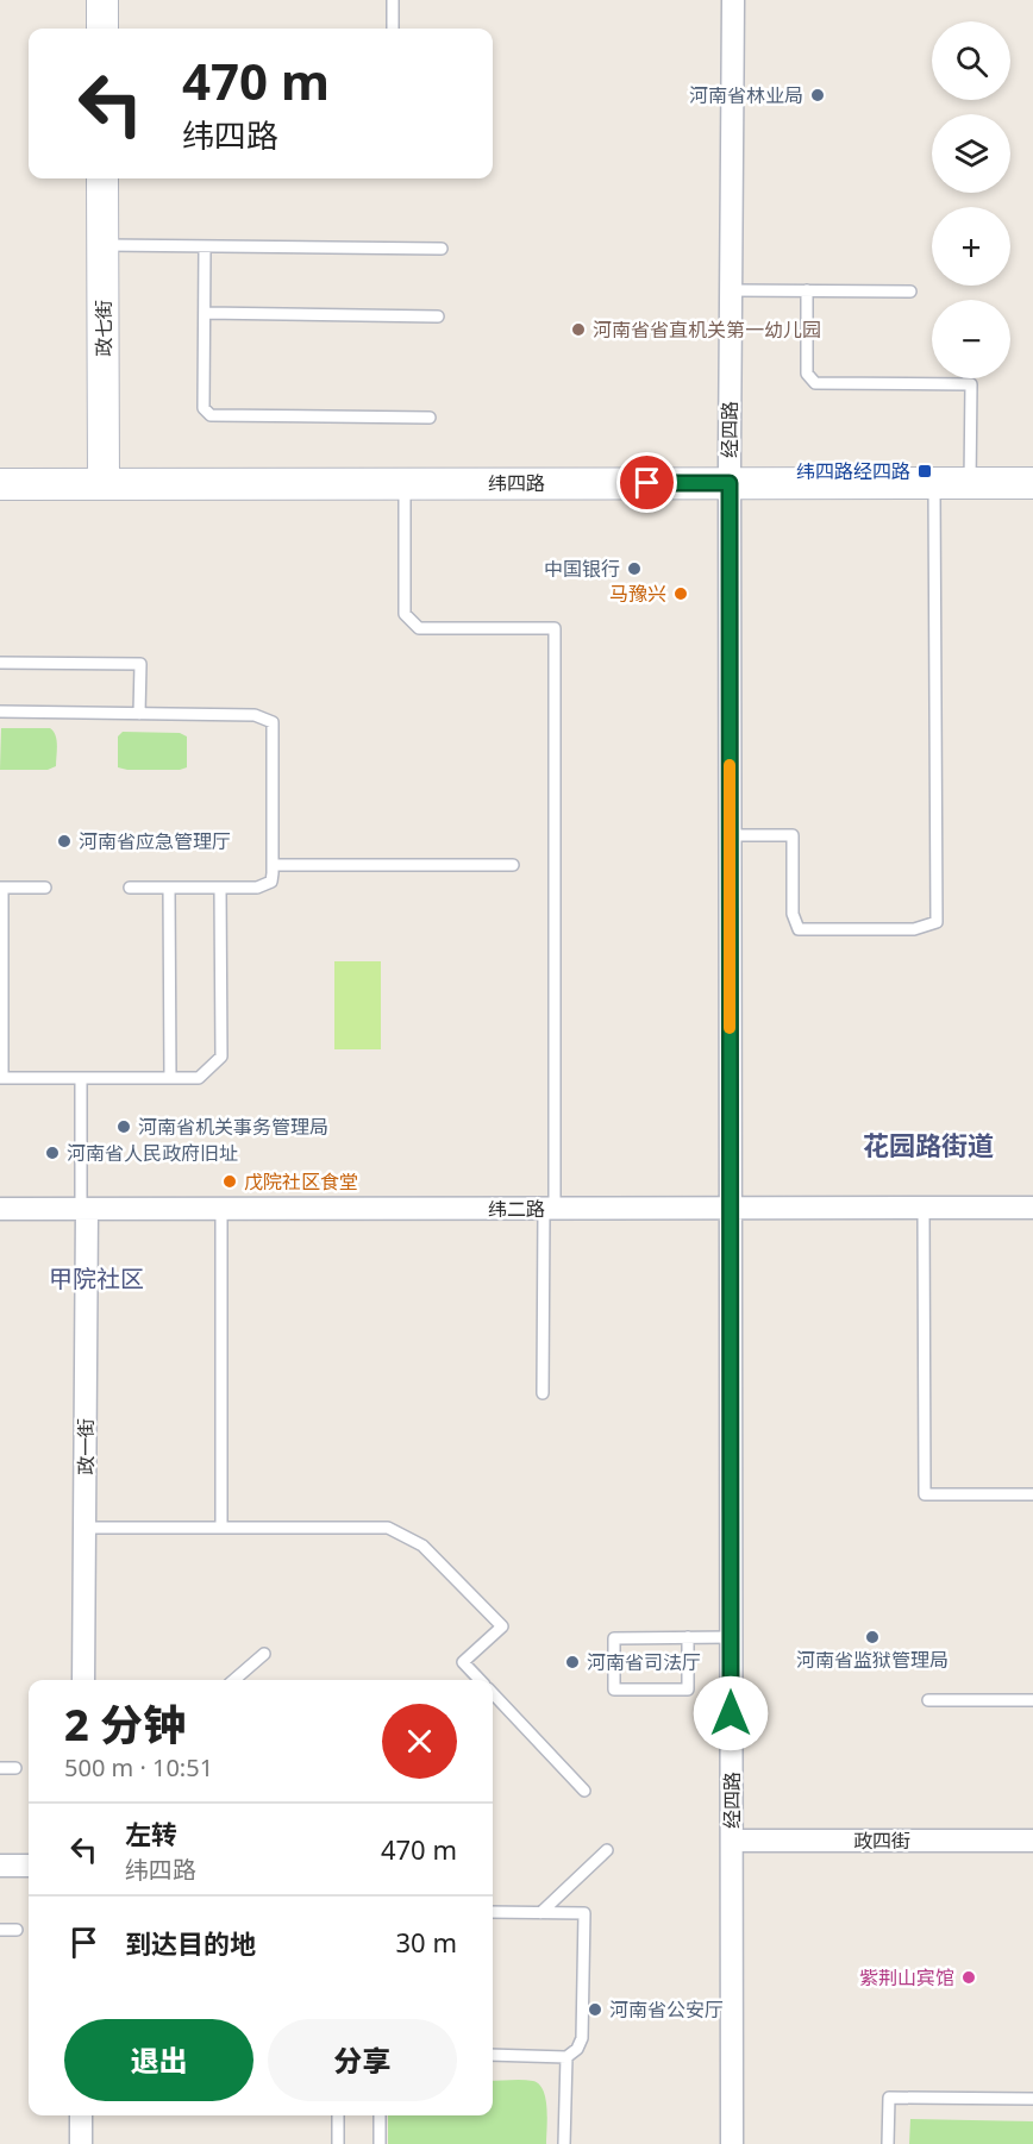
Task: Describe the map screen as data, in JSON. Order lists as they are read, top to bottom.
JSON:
{
  "streets": {
    "street": [
      "政七街",
      "经四路",
      "纬四路",
      "纬二路",
      "政一街",
      "政四街"
    ]
  },
  "crossings": [
    ["政七街", "纬四路"],
    ["经四路", "纬四路"],
    ["经四路", "纬二路"],
    ["经四路", "政四街"],
    ["纬二路", "政一街"]
  ],
  "districts": ["花园路街道", "甲院社区"],
  "places": {
    "other": [
      "河南省林业局",
      "河南省省直机关第一幼儿园",
      "中国银行",
      "马豫兴",
      "河南省应急管理厅",
      "河南省机关事务管理局",
      "河南省人民政府旧址",
      "戊院社区食堂",
      "河南省监狱管理局",
      "河南省司法厅",
      "紫荆山宾馆",
      "河南省公安厅"
    ],
    "transit": ["纬四路经四路"]
  },
  "page": {
    "map_buttons": ["+", "−"],
    "turn": ["470 m", "纬四路"],
    "heading": ["2 分钟", "500 m · 10:51"],
    "list": [
      {
        "name": "左转",
        "note": "纬四路",
        "value": "470 m"
      },
      {
        "name": "到达目的地",
        "value": "30 m"
      }
    ],
    "buttons": ["退出", "分享"]
  }
}
